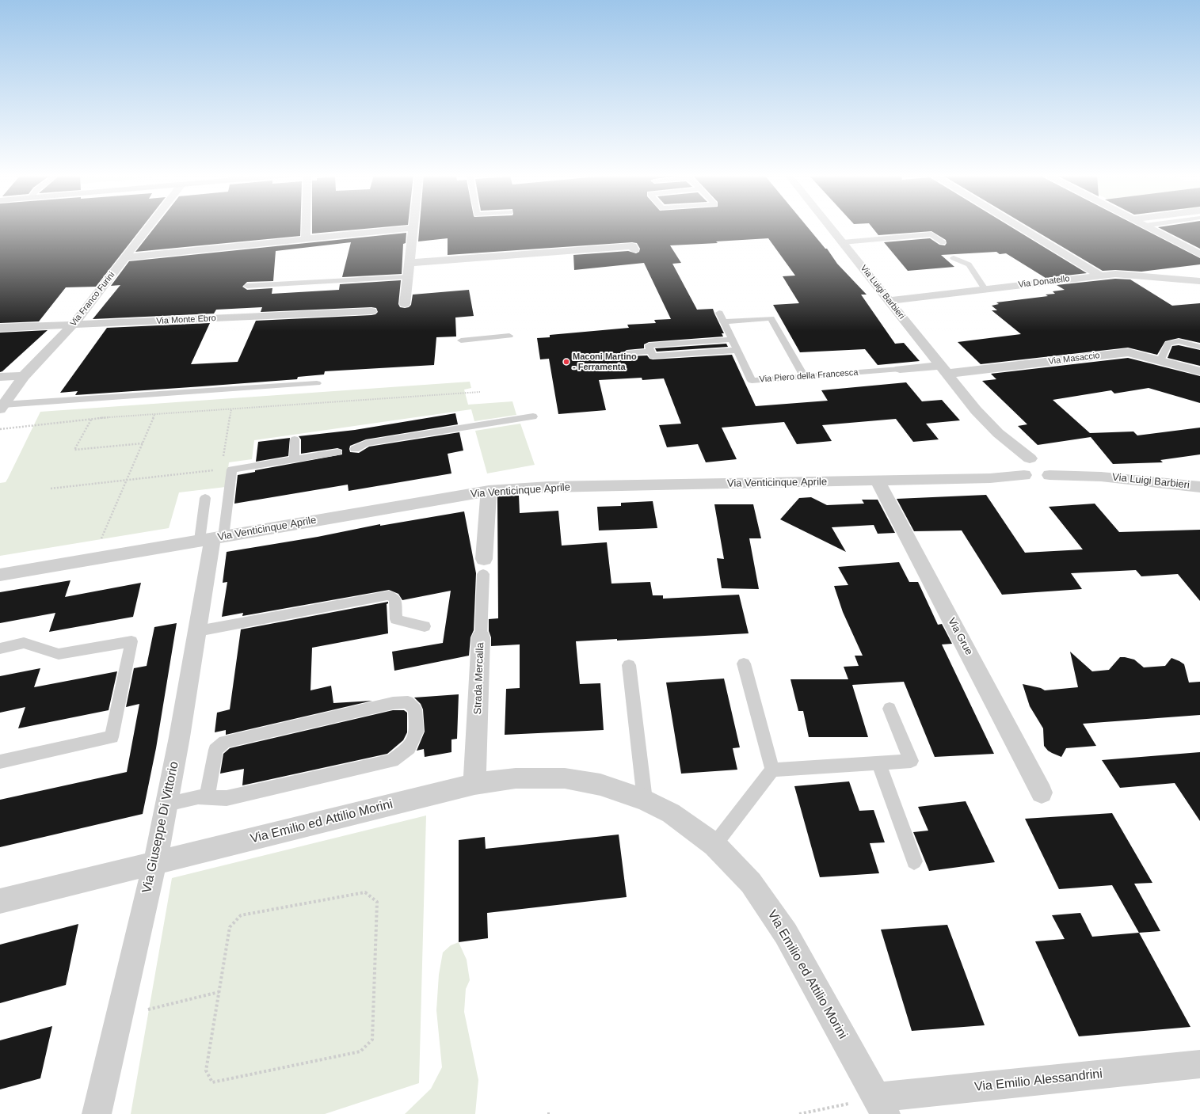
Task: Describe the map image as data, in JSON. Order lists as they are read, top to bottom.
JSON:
{
  "streets": {
    "street": [
      "Via Donatello",
      "Via Luigi Barbieri",
      "Via Franco Furini",
      "Via Monte Ebro",
      "Via Masaccio",
      "Via Piero della Francesca",
      "Via Venticinque Aprile",
      "Via Grue",
      "Strada Mercalla",
      "Via Emilio ed Attilio Morini",
      "Via Giuseppe Di Vittorio",
      "Via Emilio Alessandrini"
    ]
  },
  "crossings": [
    ["Via Donatello", "Via Luigi Barbieri"],
    ["Via Luigi Barbieri", "Via Masaccio"],
    ["Via Luigi Barbieri", "Via Piero della Francesca"],
    ["Via Luigi Barbieri", "Via Venticinque Aprile"],
    ["Via Franco Furini", "Via Monte Ebro"],
    ["Via Masaccio", "Via Piero della Francesca"],
    ["Via Venticinque Aprile", "Via Grue"],
    ["Via Venticinque Aprile", "Strada Mercalla"],
    ["Via Venticinque Aprile", "Via Giuseppe Di Vittorio"],
    ["Strada Mercalla", "Via Emilio ed Attilio Morini"],
    ["Via Emilio ed Attilio Morini", "Via Giuseppe Di Vittorio"],
    ["Via Emilio ed Attilio Morini", "Via Emilio Alessandrini"]
  ],
  "places": ["Maconi Martino - Ferramenta"]
}
